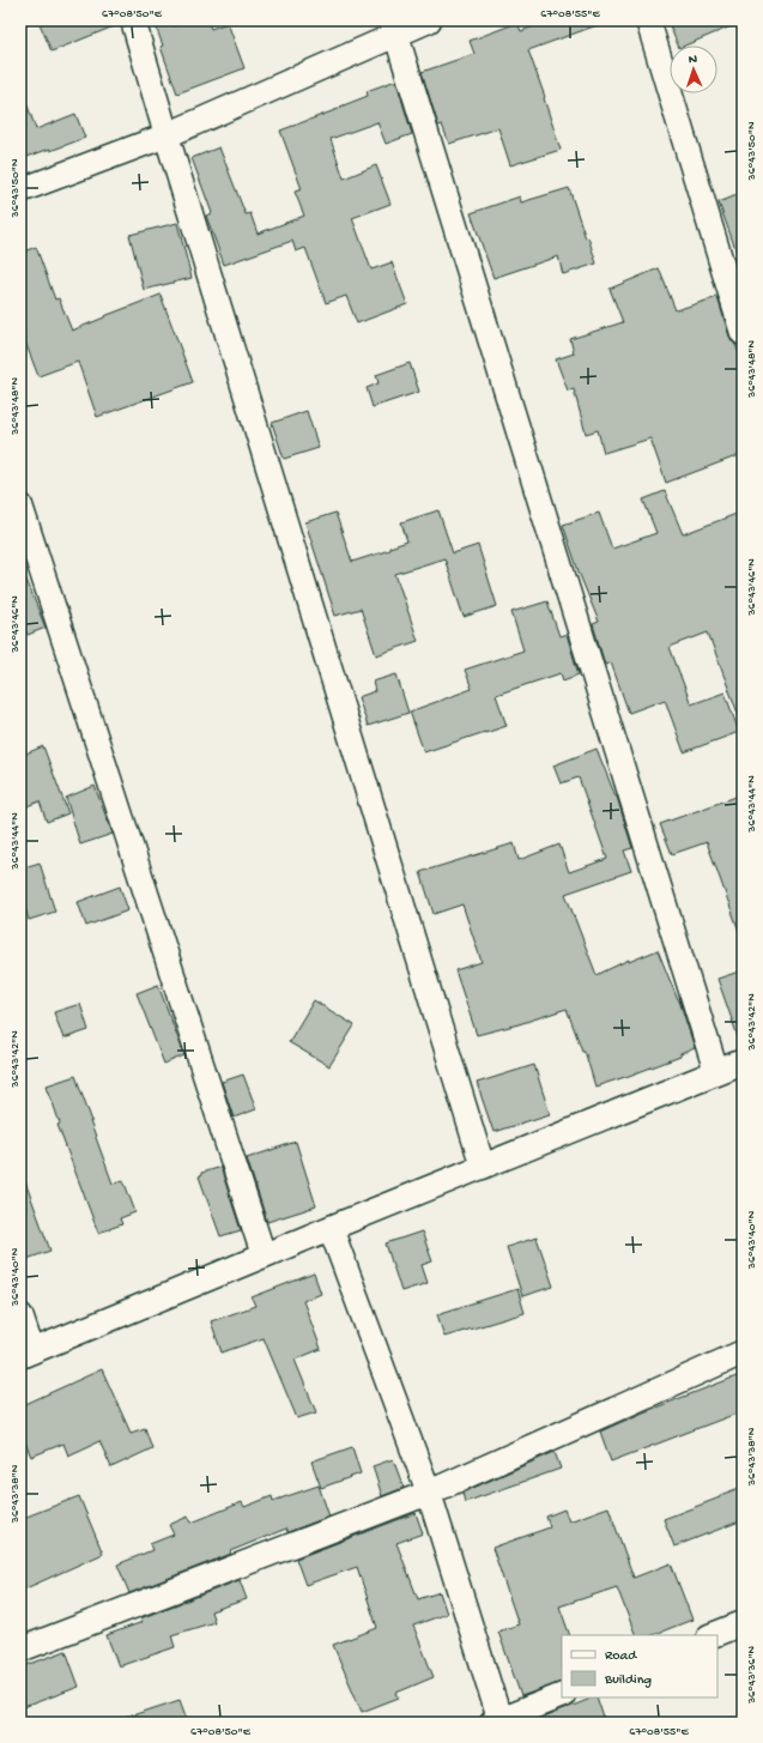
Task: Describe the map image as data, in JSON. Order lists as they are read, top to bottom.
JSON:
{
  "legend": ["Road", "Building"],
  "north": "top",
  "coordinates": [
    "67°08'50\"E",
    "67°08'55\"E",
    "36°43'50\"N",
    "36°43'48\"N",
    "36°43'46\"N",
    "36°43'44\"N",
    "36°43'42\"N",
    "36°43'40\"N",
    "36°43'38\"N",
    "36°43'36\"N"
  ]
}
